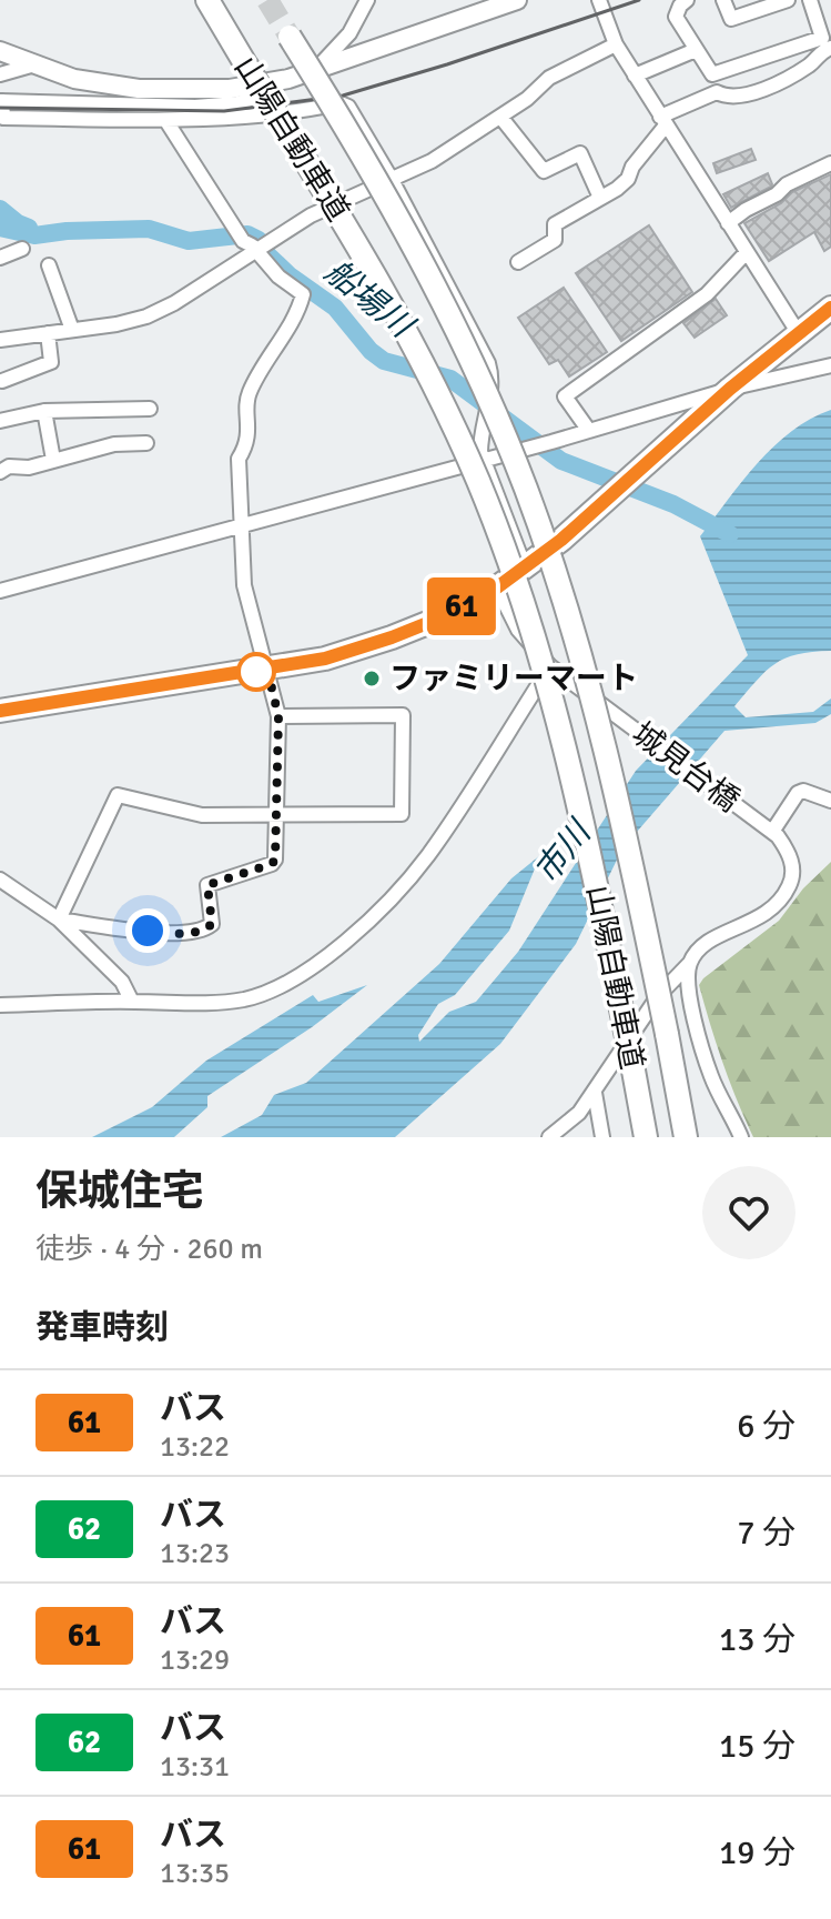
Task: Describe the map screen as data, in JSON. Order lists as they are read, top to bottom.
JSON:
{
  "streets": {
    "highway": ["山陽自動車道"],
    "street": ["城見台橋"]
  },
  "water": ["船場川", "市川"],
  "places": ["ファミリーマート"],
  "lines": ["bus line 61"],
  "page": {
    "on_map": "61",
    "heading": [
      ["保城住宅", "徒歩 · 4 分 · 260 m"],
      "発車時刻"
    ],
    "list": [
      {
        "mark": "61",
        "name": "バス",
        "note": "13:22",
        "value": "6 分"
      },
      {
        "mark": "62",
        "name": "バス",
        "note": "13:23",
        "value": "7 分"
      },
      {
        "mark": "61",
        "name": "バス",
        "note": "13:29",
        "value": "13 分"
      },
      {
        "mark": "62",
        "name": "バス",
        "note": "13:31",
        "value": "15 分"
      },
      {
        "mark": "61",
        "name": "バス",
        "note": "13:35",
        "value": "19 分"
      }
    ]
  }
}
